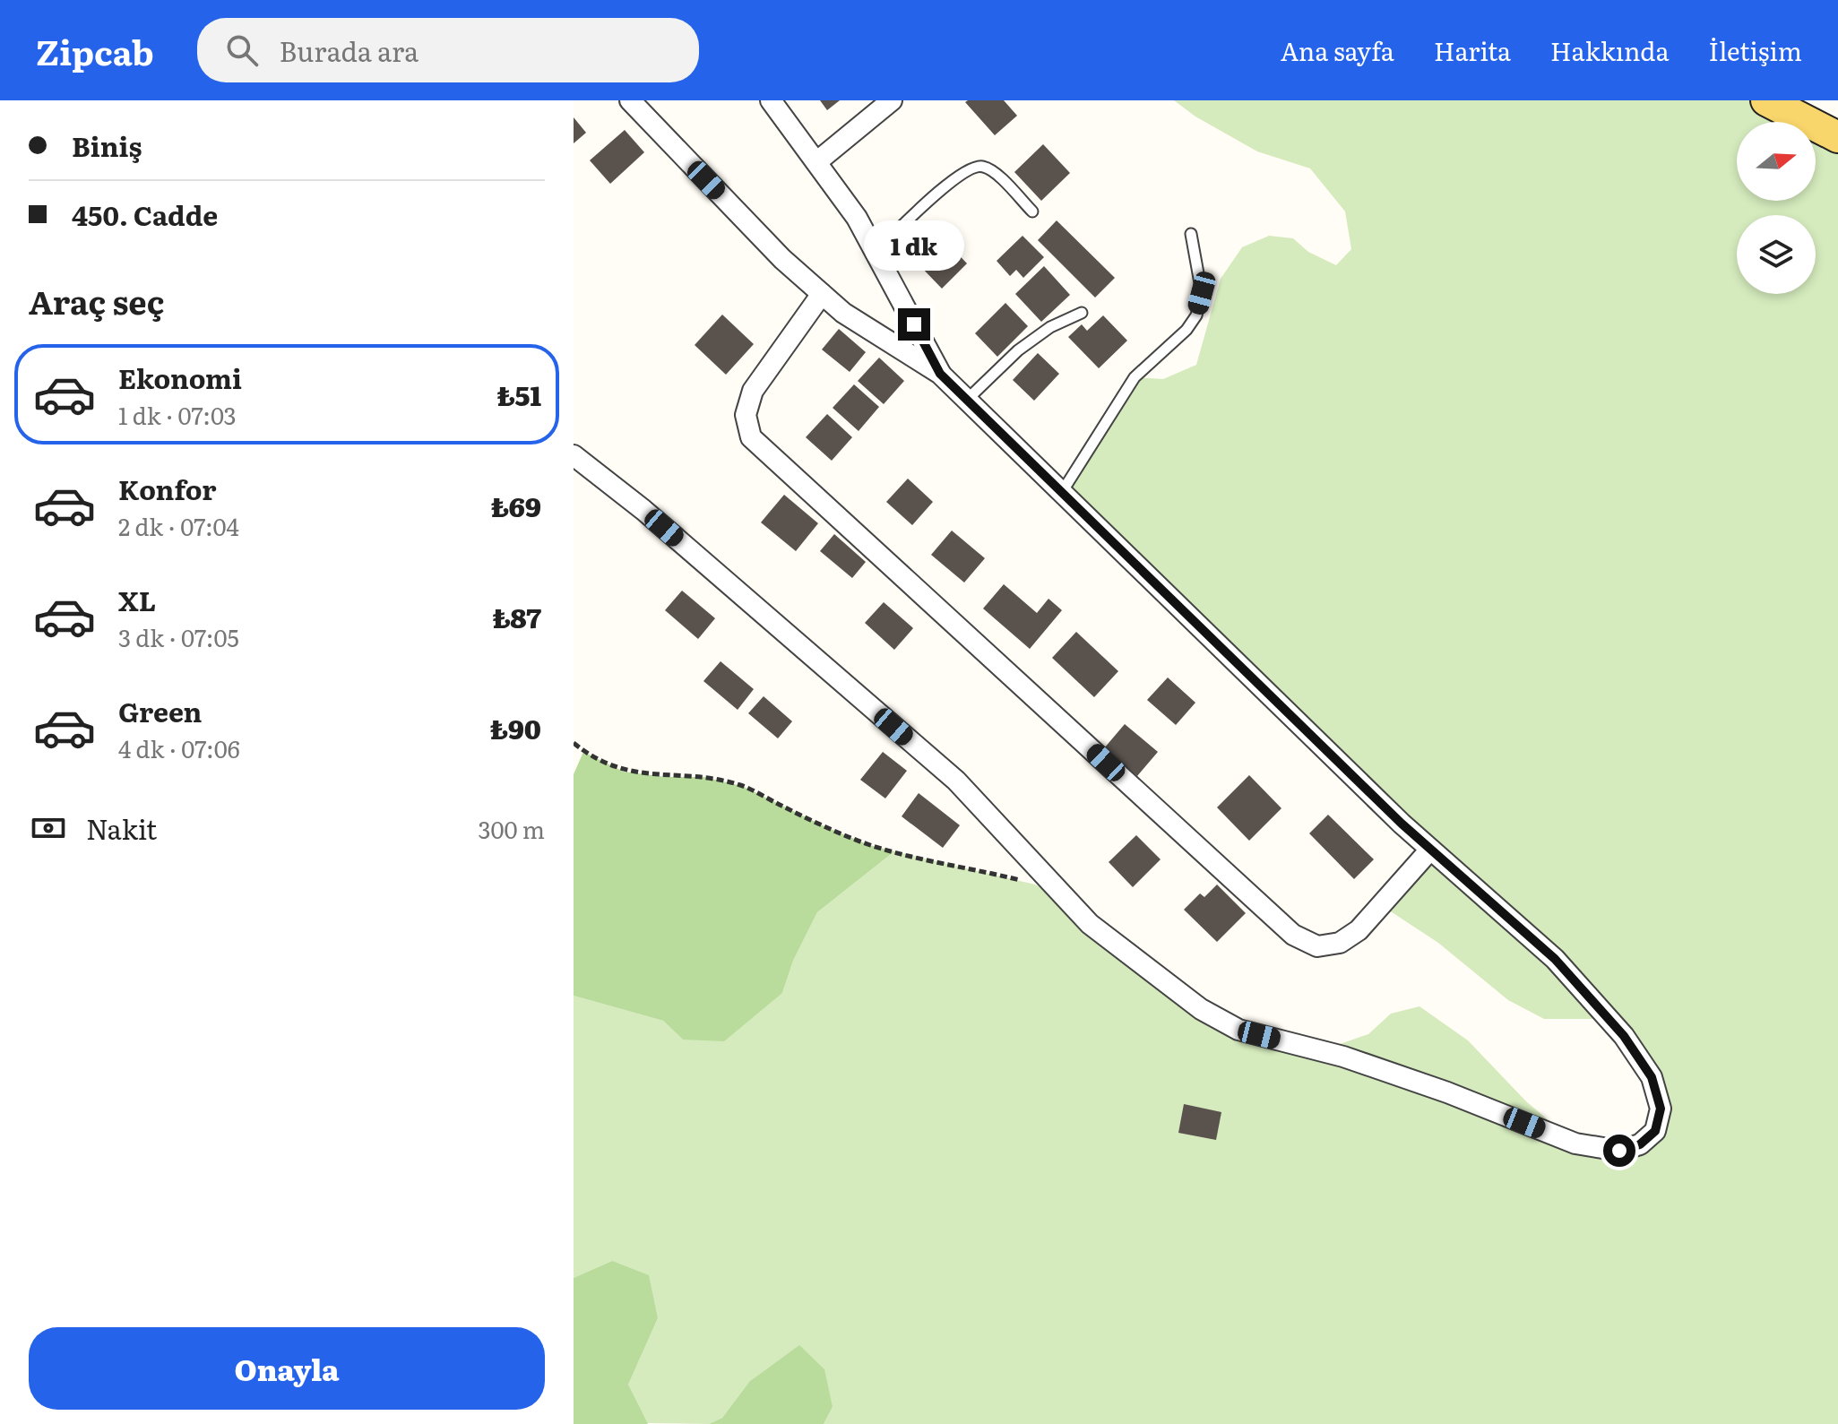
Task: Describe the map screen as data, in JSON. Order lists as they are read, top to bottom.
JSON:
{
  "north": "right",
  "page": {
    "header": "Zipcab",
    "search": "Burada ara",
    "nav": [
      "Ana sayfa",
      "Harita",
      "Hakkında",
      "İletişim"
    ],
    "banner": ["Biniş", "450. Cadde"],
    "bubble": "1 dk",
    "heading": "Araç seç",
    "list": [
      {
        "name": "Ekonomi",
        "note": "1 dk · 07:03",
        "value": "₺51"
      },
      {
        "name": "Konfor",
        "note": "2 dk · 07:04",
        "value": "₺69"
      },
      {
        "name": "XL",
        "note": "3 dk · 07:05",
        "value": "₺87"
      },
      {
        "name": "Green",
        "note": "4 dk · 07:06",
        "value": "₺90"
      }
    ],
    "pay": ["Nakit", "300 m"],
    "buttons": "Onayla"
  }
}
